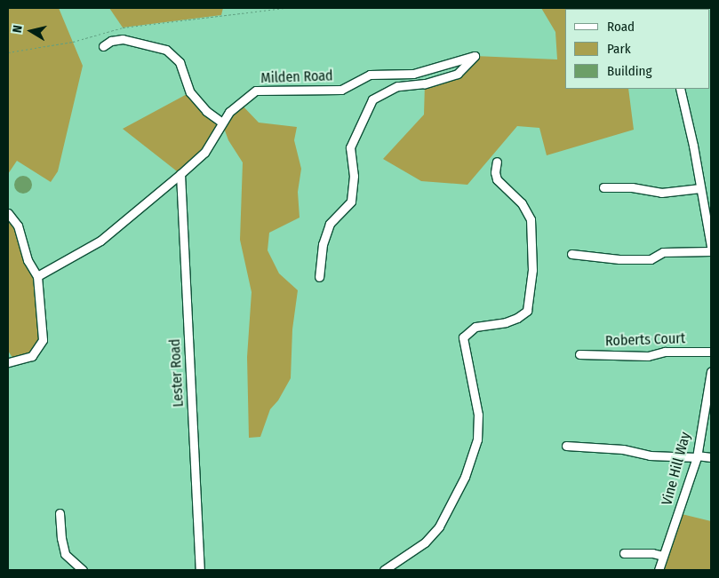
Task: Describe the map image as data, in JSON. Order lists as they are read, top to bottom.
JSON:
{
  "streets": {
    "street": [
      "Milden Road",
      "Roberts Court",
      "Lester Road",
      "Vine Hill Way"
    ]
  },
  "crossings": [
    ["Milden Road", "Lester Road"]
  ],
  "legend": ["Road", "Park", "Building"],
  "north": "left"
}
